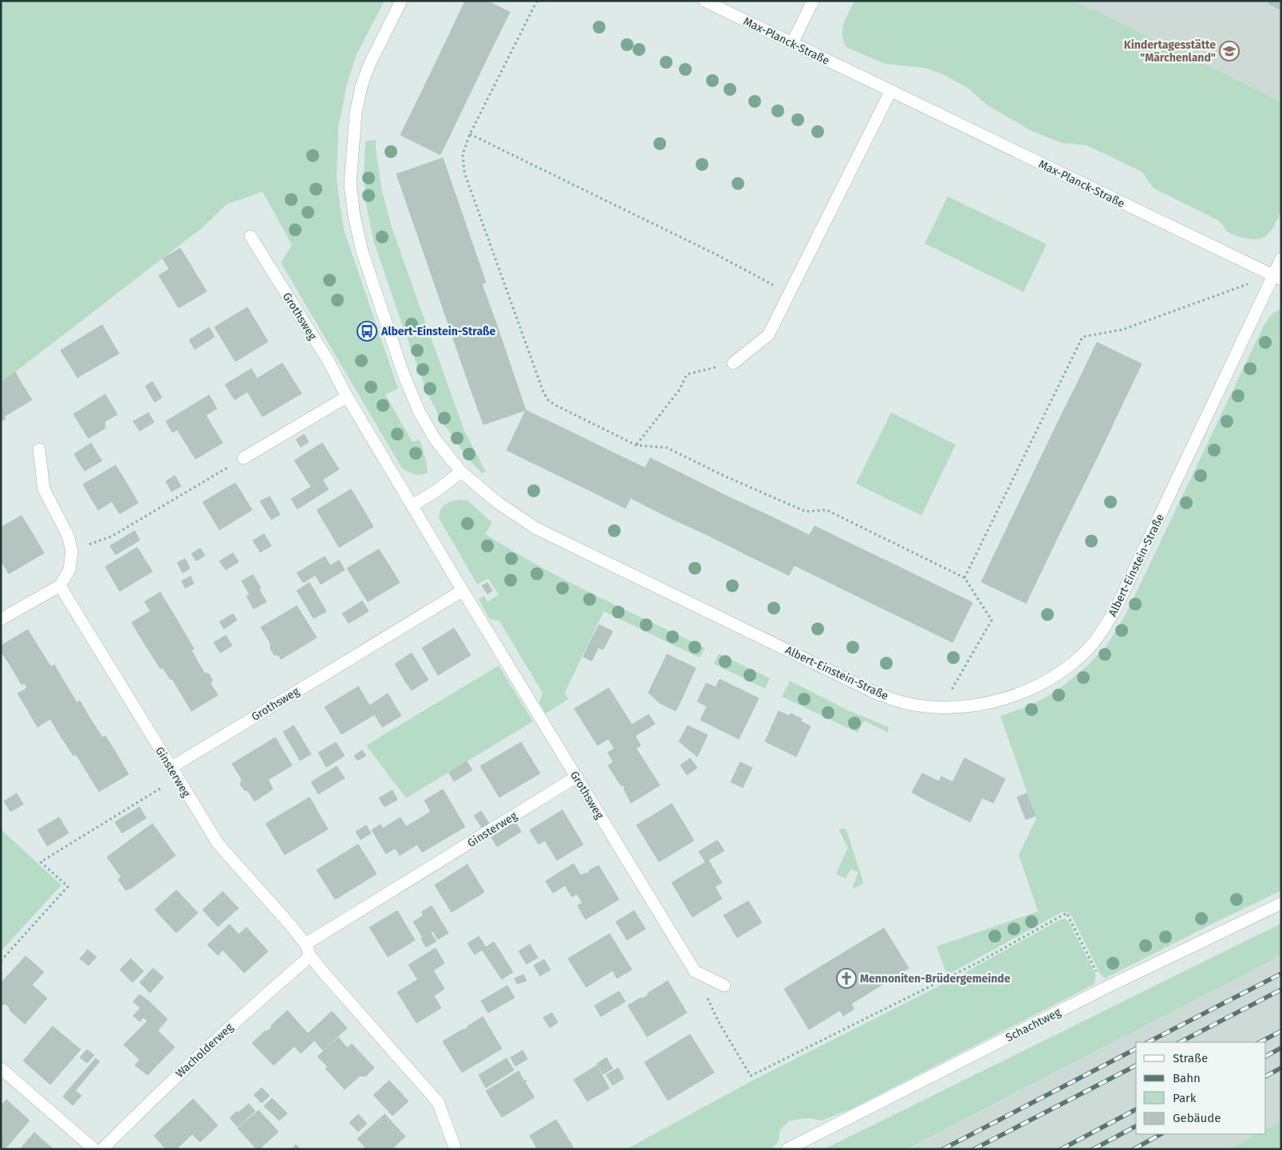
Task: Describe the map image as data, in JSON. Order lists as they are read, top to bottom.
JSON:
{
  "streets": {
    "street": [
      "Max-Planck-Straße",
      "Grothsweg",
      "Albert-Einstein-Straße",
      "Ginsterweg",
      "Schachtweg",
      "Wacholderweg"
    ]
  },
  "crossings": [
    ["Max-Planck-Straße", "Albert-Einstein-Straße"],
    ["Grothsweg", "Ginsterweg"],
    ["Ginsterweg", "Wacholderweg"]
  ],
  "places": {
    "school or university": ["Kindertagesstätte \"Märchenland\""],
    "bus stop": ["Albert-Einstein-Straße"],
    "church": ["Mennoniten-Brüdergemeinde"]
  },
  "legend": [
    "Straße",
    "Bahn",
    "Park",
    "Gebäude"
  ]
}
